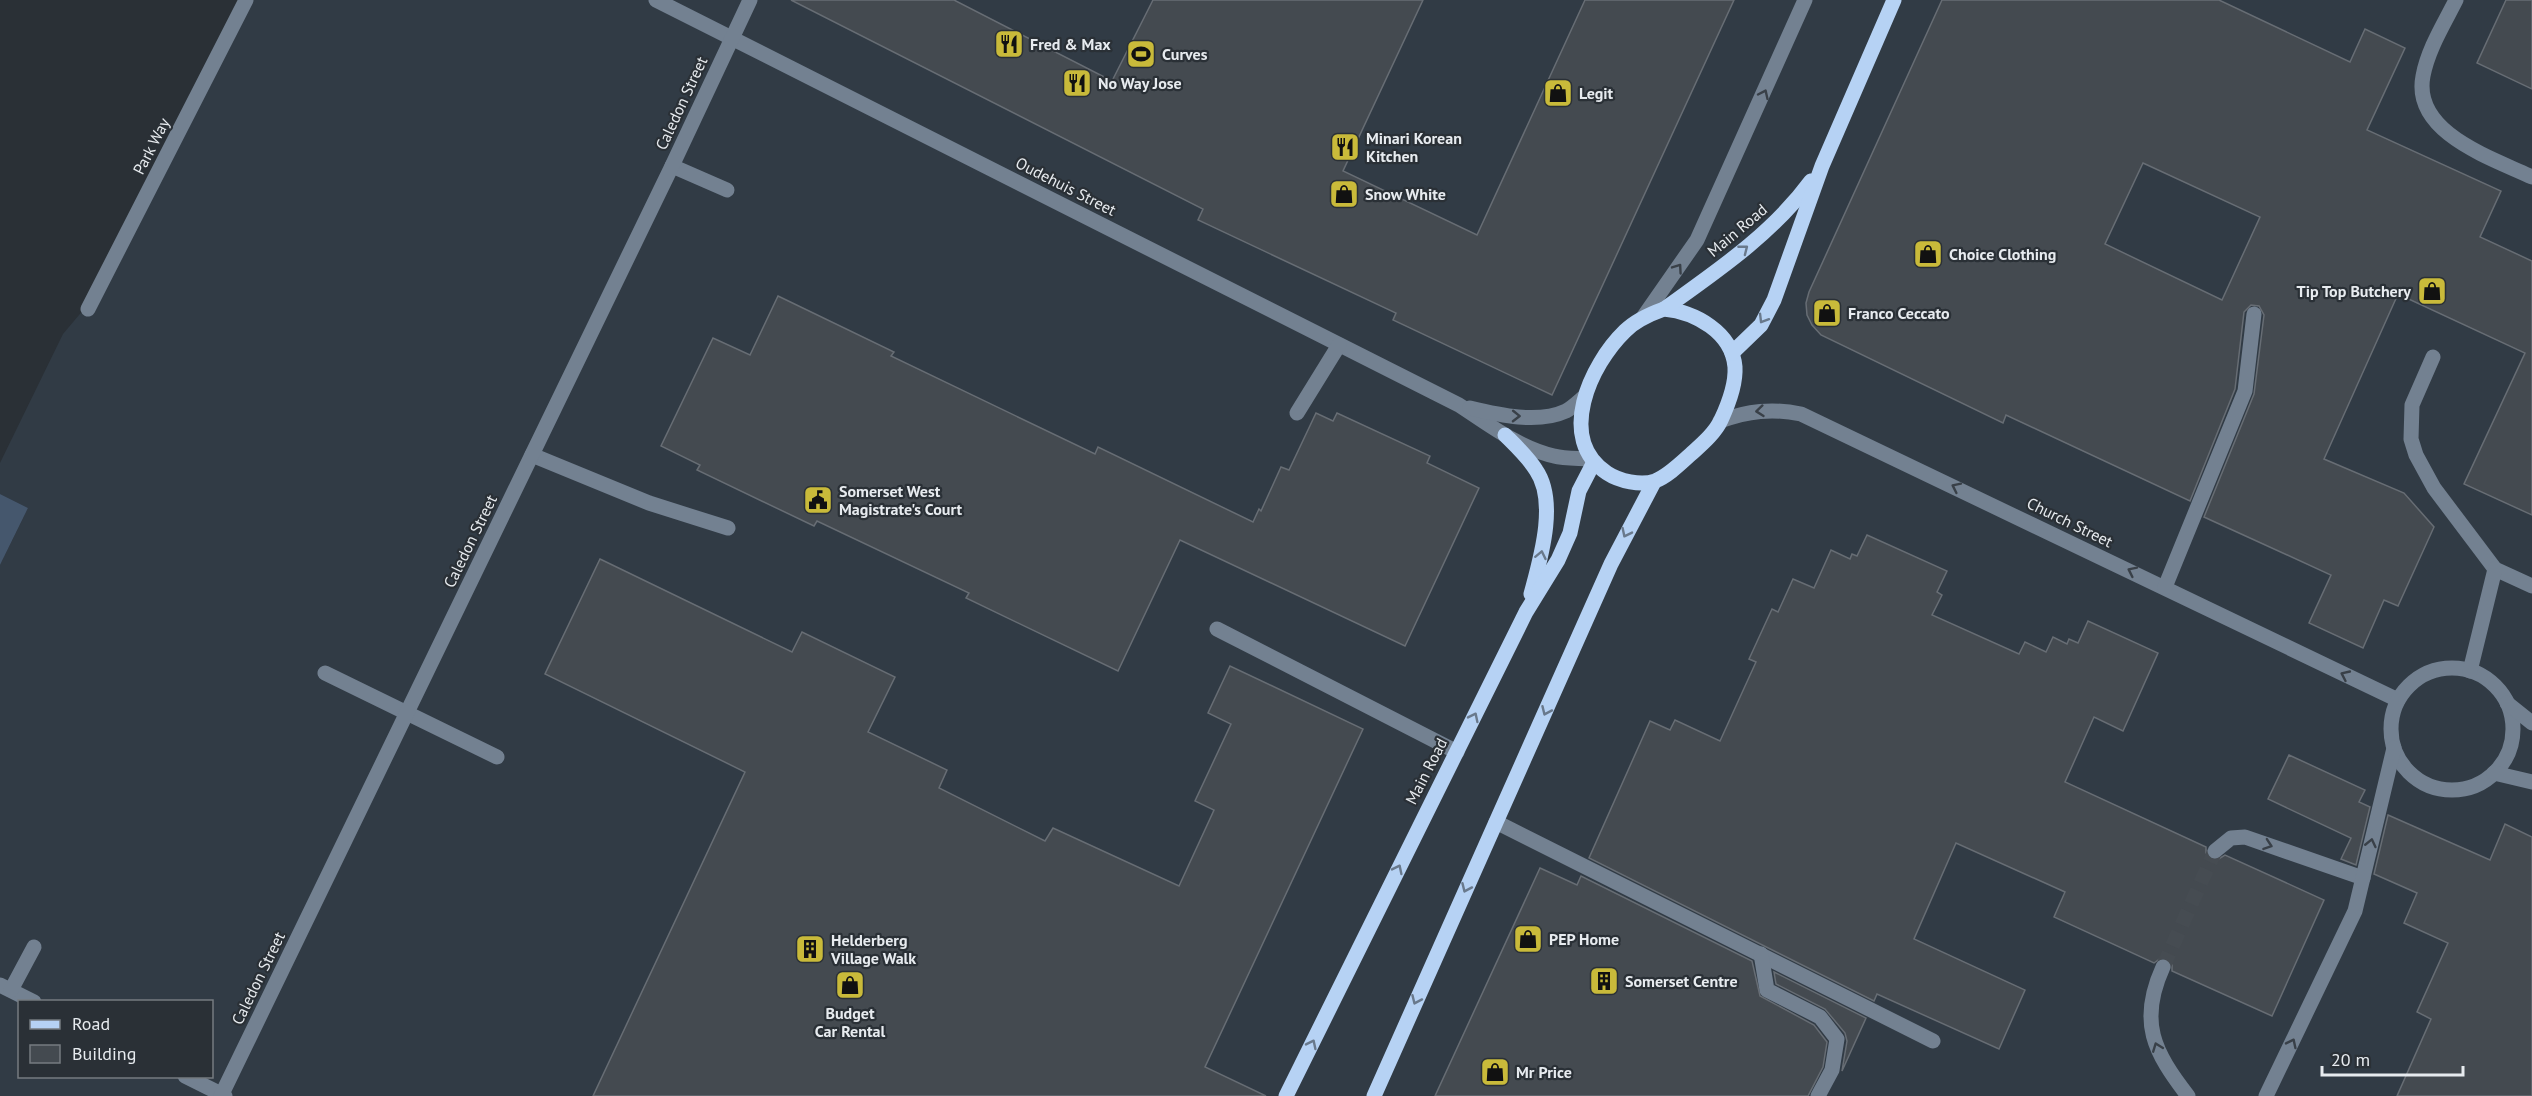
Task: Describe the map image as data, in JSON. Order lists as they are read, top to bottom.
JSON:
{
  "streets": {
    "main road": ["Main Road"],
    "street": [
      "Caledon Street",
      "Park Way",
      "Oudehuis Street",
      "Church Street"
    ]
  },
  "crossings": [
    ["Caledon Street", "Oudehuis Street"],
    ["Oudehuis Street", "Main Road"],
    ["Oudehuis Street", "Church Street"],
    ["Main Road", "Church Street"]
  ],
  "one_way": ["Church Street"],
  "places": {
    "restaurant": ["Fred & Max", "No Way Jose", "Minari Korean Kitchen"],
    "sports": ["Curves"],
    "shop": [
      "Legit",
      "Snow White",
      "Choice Clothing",
      "Tip Top Butchery",
      "Franco Ceccato",
      "PEP Home",
      "Budget Car Rental",
      "Mr Price"
    ],
    "public building": ["Somerset West Magistrate's Court"],
    "building": ["Helderberg Village Walk", "Somerset Centre"]
  },
  "legend": ["Road", "Building"],
  "scale_bar": "20 m"
}
